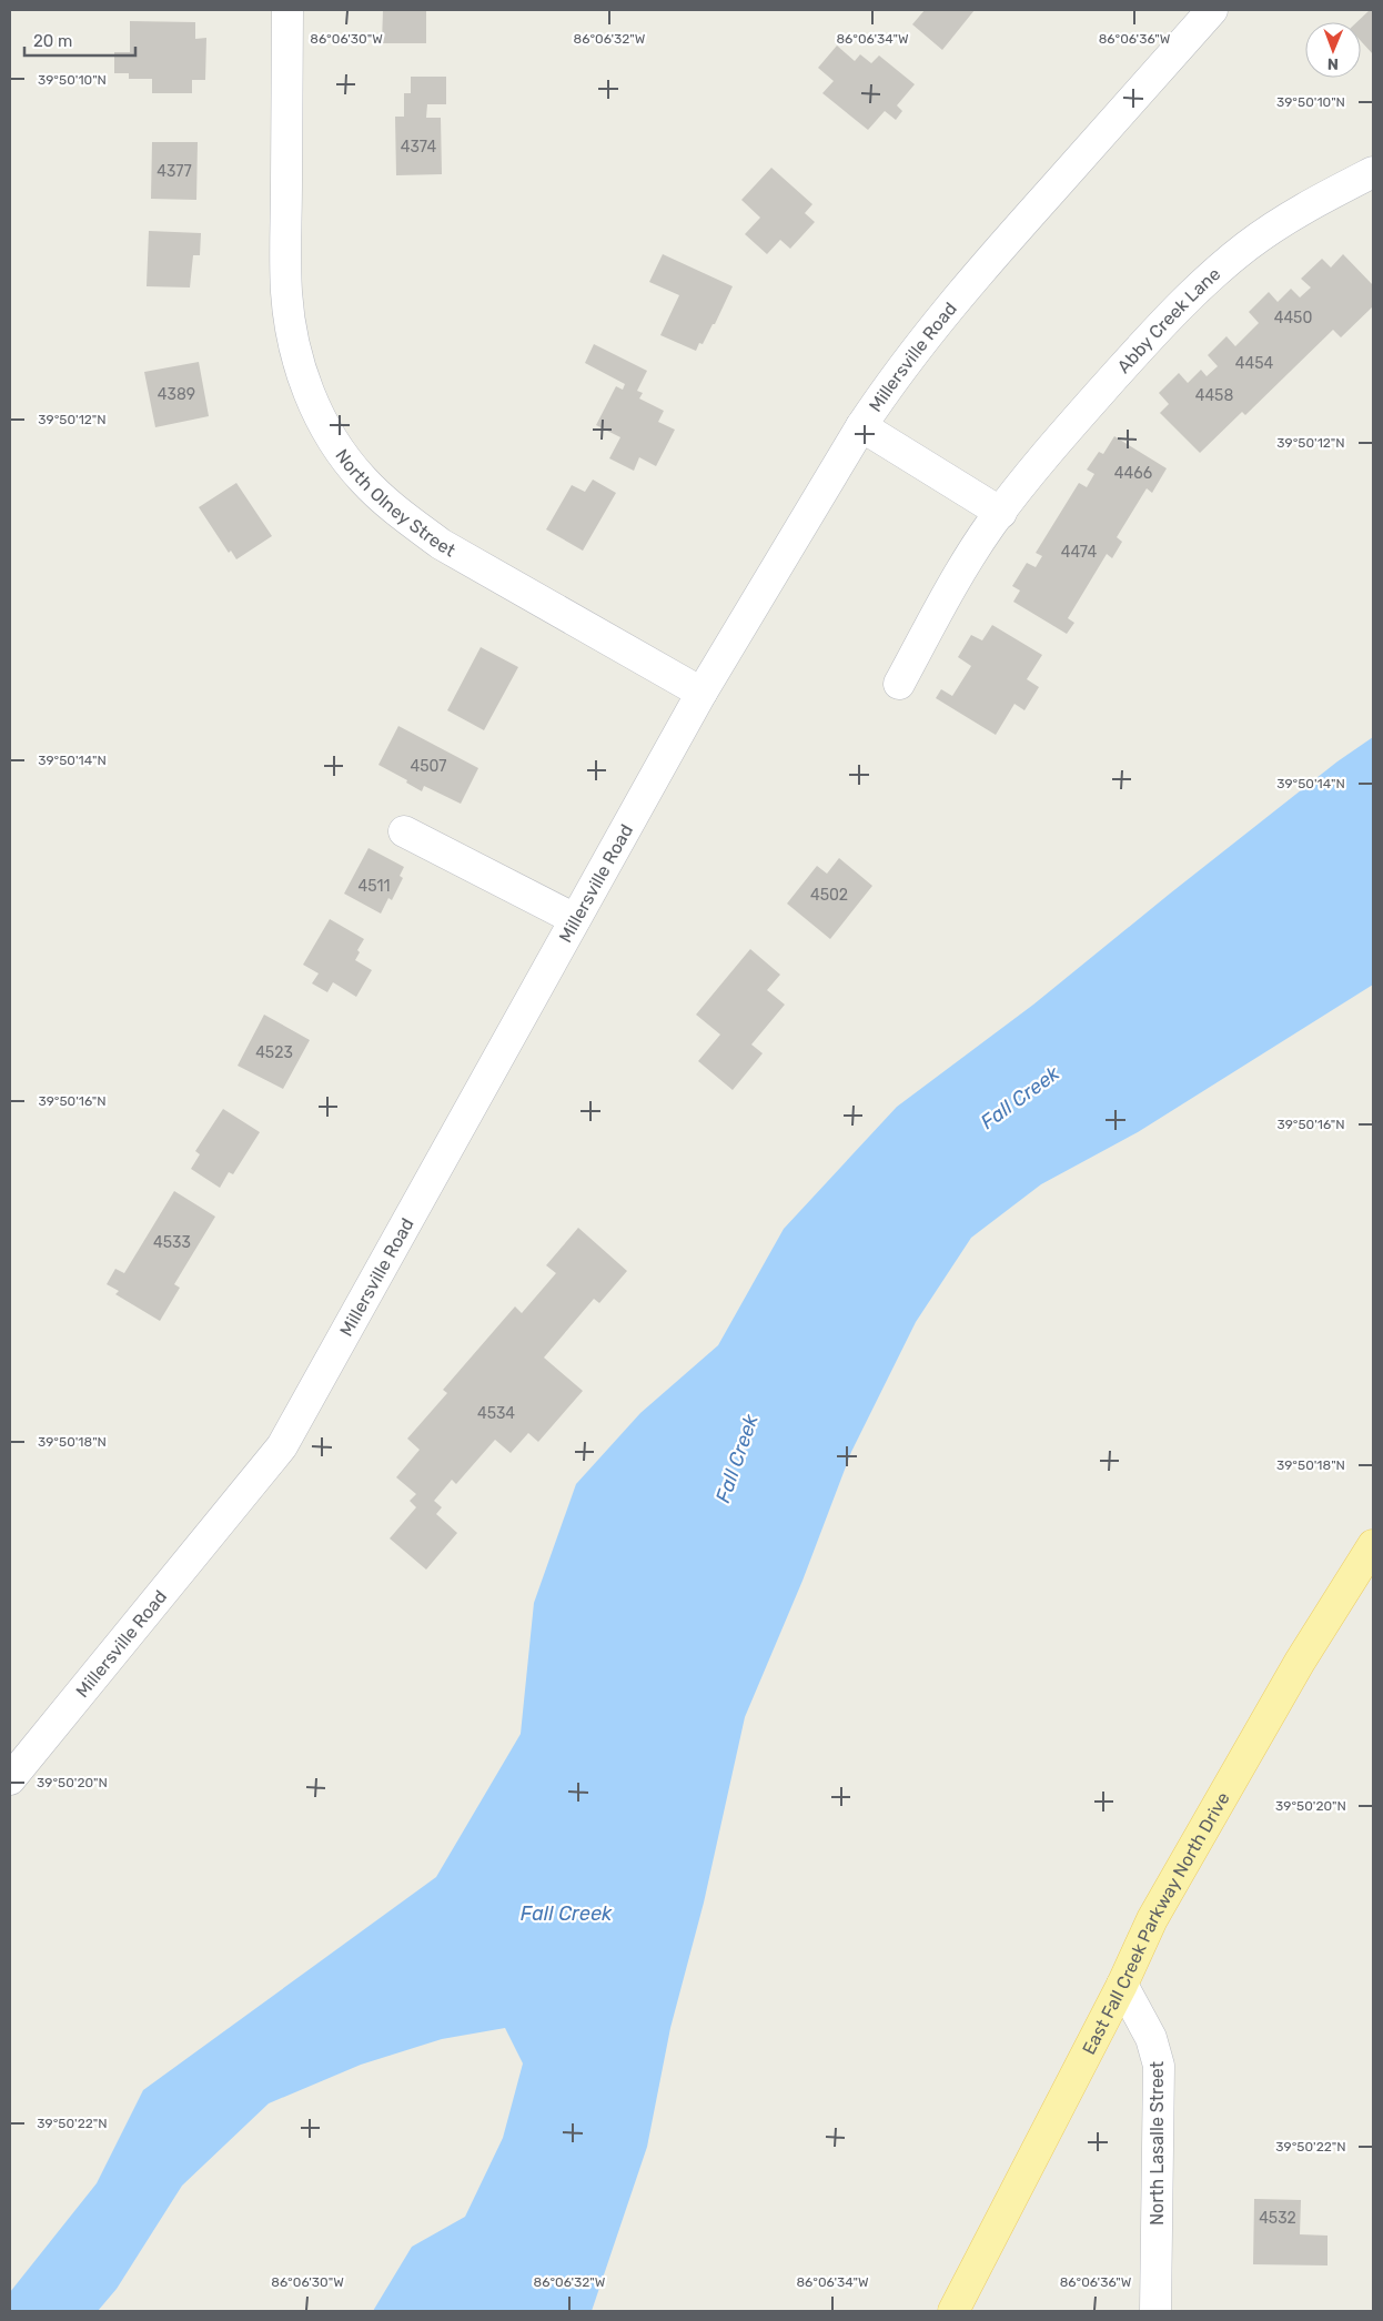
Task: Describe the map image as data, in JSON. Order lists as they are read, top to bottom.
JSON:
{
  "streets": {
    "main road": ["East Fall Creek Parkway North Drive"],
    "street": [
      "Abby Creek Lane",
      "Millersville Road",
      "North Olney Street",
      "North Lasalle Street"
    ]
  },
  "crossings": [
    ["Millersville Road", "North Olney Street"],
    ["East Fall Creek Parkway North Drive", "North Lasalle Street"]
  ],
  "water": ["Fall Creek"],
  "house_numbers": [
    "4374",
    "4377",
    "4450",
    "4454",
    "4389",
    "4458",
    "4466",
    "4474",
    "4507",
    "4511",
    "4502",
    "4523",
    "4533",
    "4534",
    "4532"
  ],
  "scale_bar": "20 m",
  "north": "bottom",
  "coordinates": [
    "86°06'30\"W",
    "86°06'32\"W",
    "86°06'34\"W",
    "86°06'36\"W",
    "39°50'10\"N",
    "39°50'12\"N",
    "39°50'14\"N",
    "39°50'16\"N",
    "39°50'18\"N",
    "39°50'20\"N",
    "39°50'22\"N"
  ]
}
